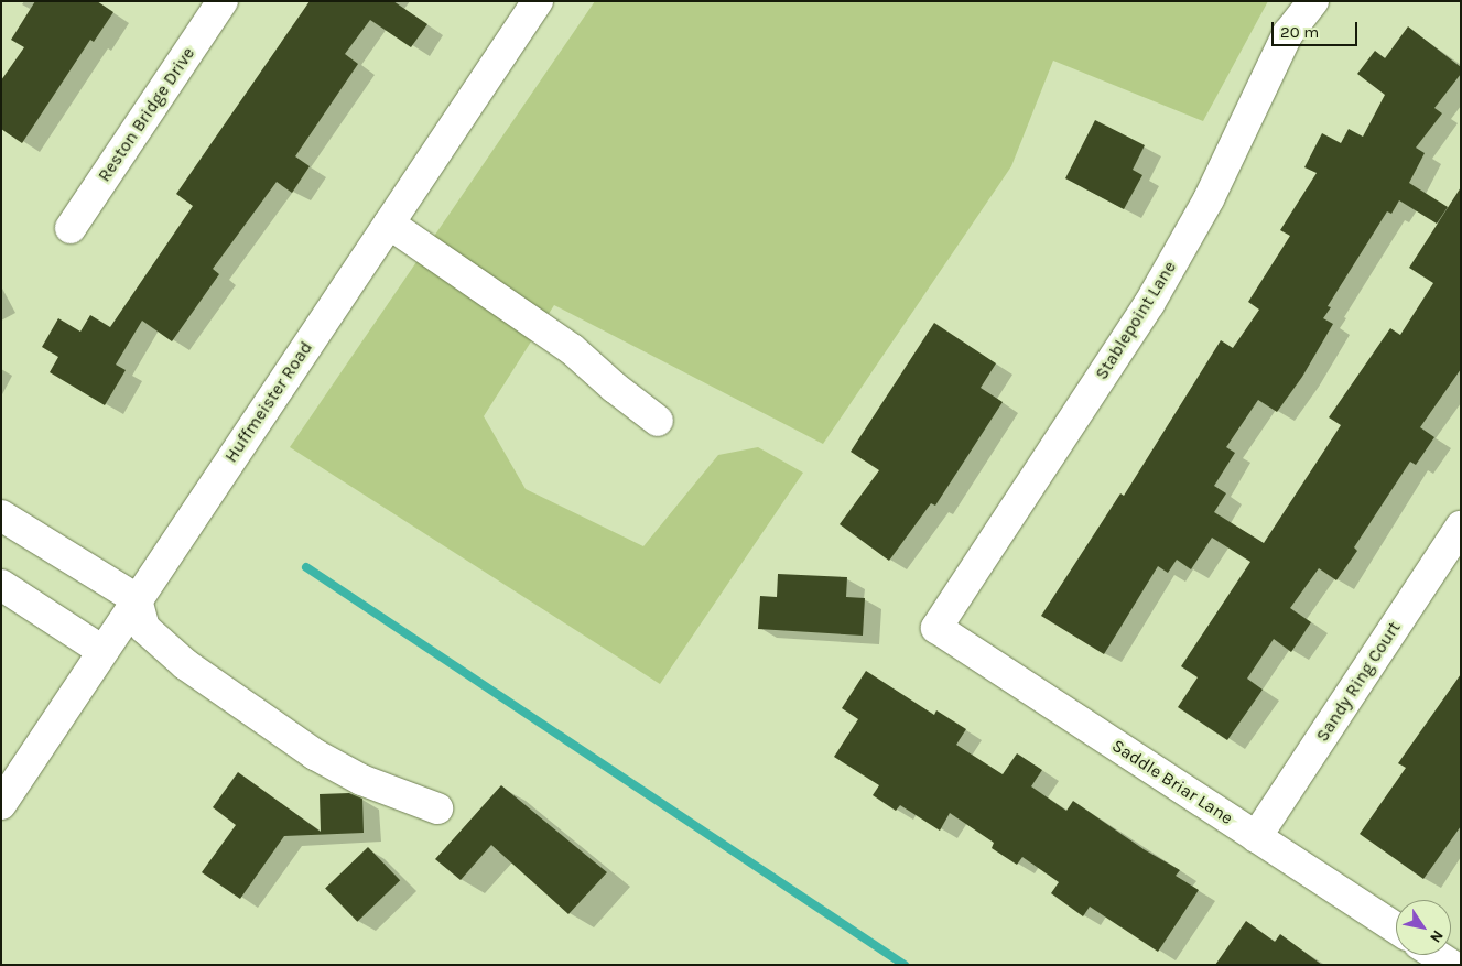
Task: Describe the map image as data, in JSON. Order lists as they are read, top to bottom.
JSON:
{
  "streets": {
    "street": [
      "Reston Bridge Drive",
      "Stablepoint Lane",
      "Huffmeister Road",
      "Sandy Ring Court",
      "Saddle Briar Lane"
    ]
  },
  "crossings": [
    ["Stablepoint Lane", "Saddle Briar Lane"],
    ["Sandy Ring Court", "Saddle Briar Lane"]
  ],
  "scale_bar": "20 m",
  "north": "bottom right"
}
